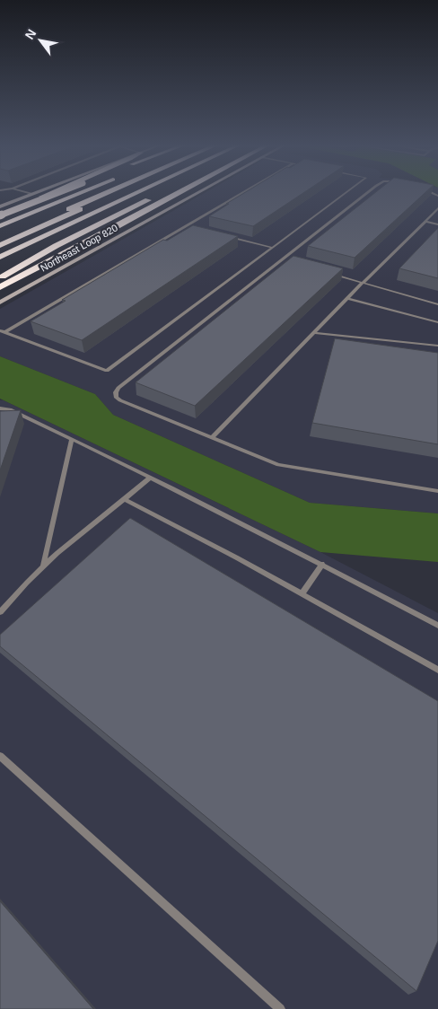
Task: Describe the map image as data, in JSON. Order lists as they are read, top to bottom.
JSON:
{
  "streets": {
    "main road": ["Northeast Loop 820"]
  },
  "north": "top left"
}
